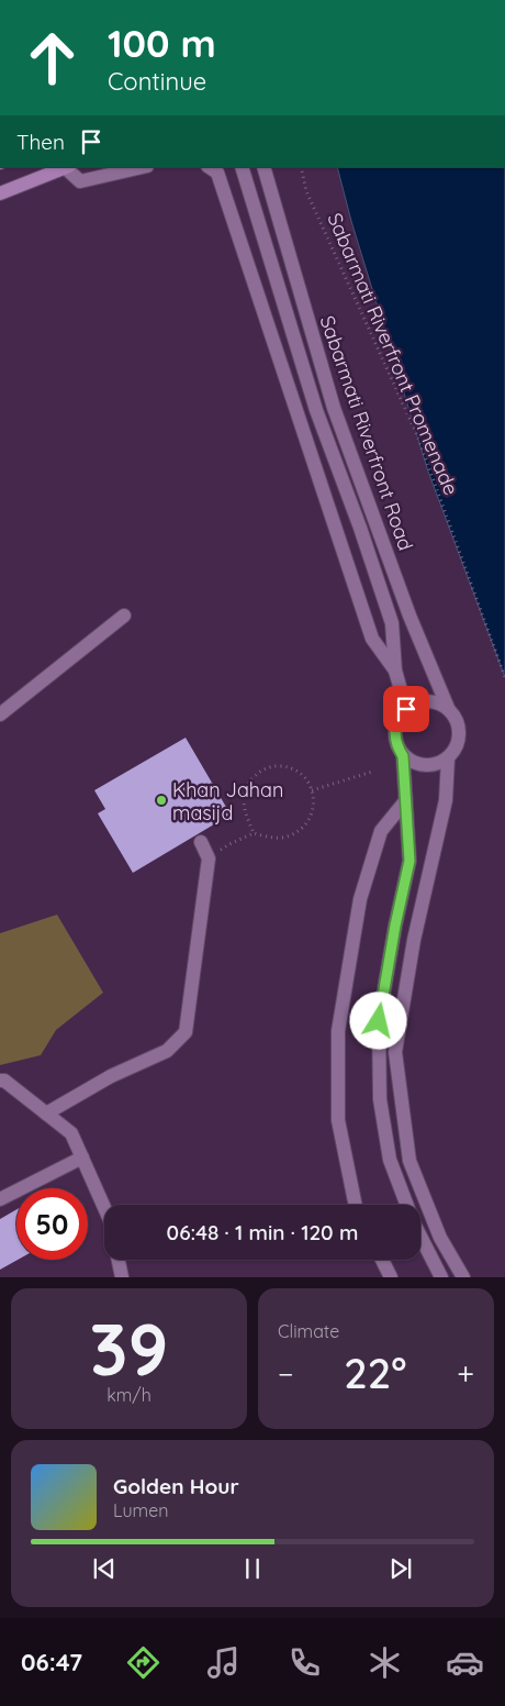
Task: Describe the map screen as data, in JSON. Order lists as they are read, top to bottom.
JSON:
{
  "streets": {
    "main road": ["Sabarmati Riverfront Road"],
    "path": ["Sabarmati Riverfront Promenade"]
  },
  "places": ["Khan Jahan masijd"],
  "page": {
    "turn": ["100 m", "Continue"],
    "then": "Then",
    "limit": "50",
    "trip": "06:48 · 1 min · 120 m",
    "tile": [
      ["39", "km/h"],
      "Climate"
    ],
    "heat": ["−", "22°", "+"],
    "song": ["Golden Hour", "Lumen"],
    "tabs": "06:47"
  }
}
